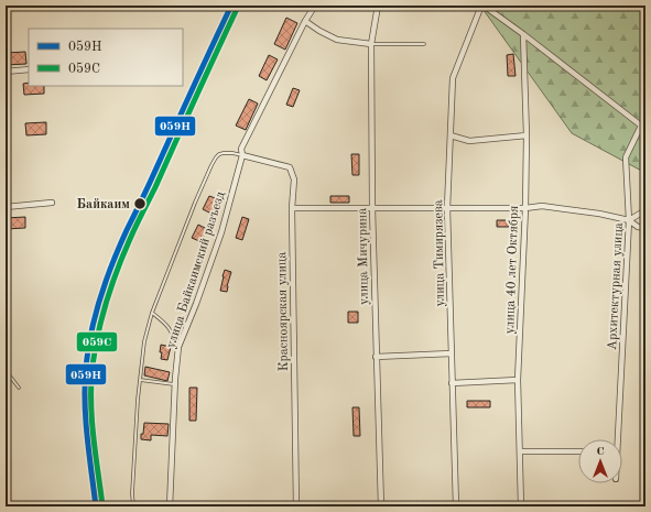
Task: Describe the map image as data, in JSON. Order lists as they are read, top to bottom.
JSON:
{
  "streets": {
    "street": [
      "улица Тимирязева",
      "улица Мичурина",
      "улица Байкаимский разъезд",
      "улица 40 лет Октября",
      "Архитектурная улица",
      "Красноярская улица"
    ]
  },
  "crossings": [
    ["улица Байкаимский разъезд", "Красноярская улица"]
  ],
  "places": ["Байкаим"],
  "lines": ["transit line 059Н", "transit line 059С"],
  "legend": ["059Н", "059С"],
  "north": "top"
}
